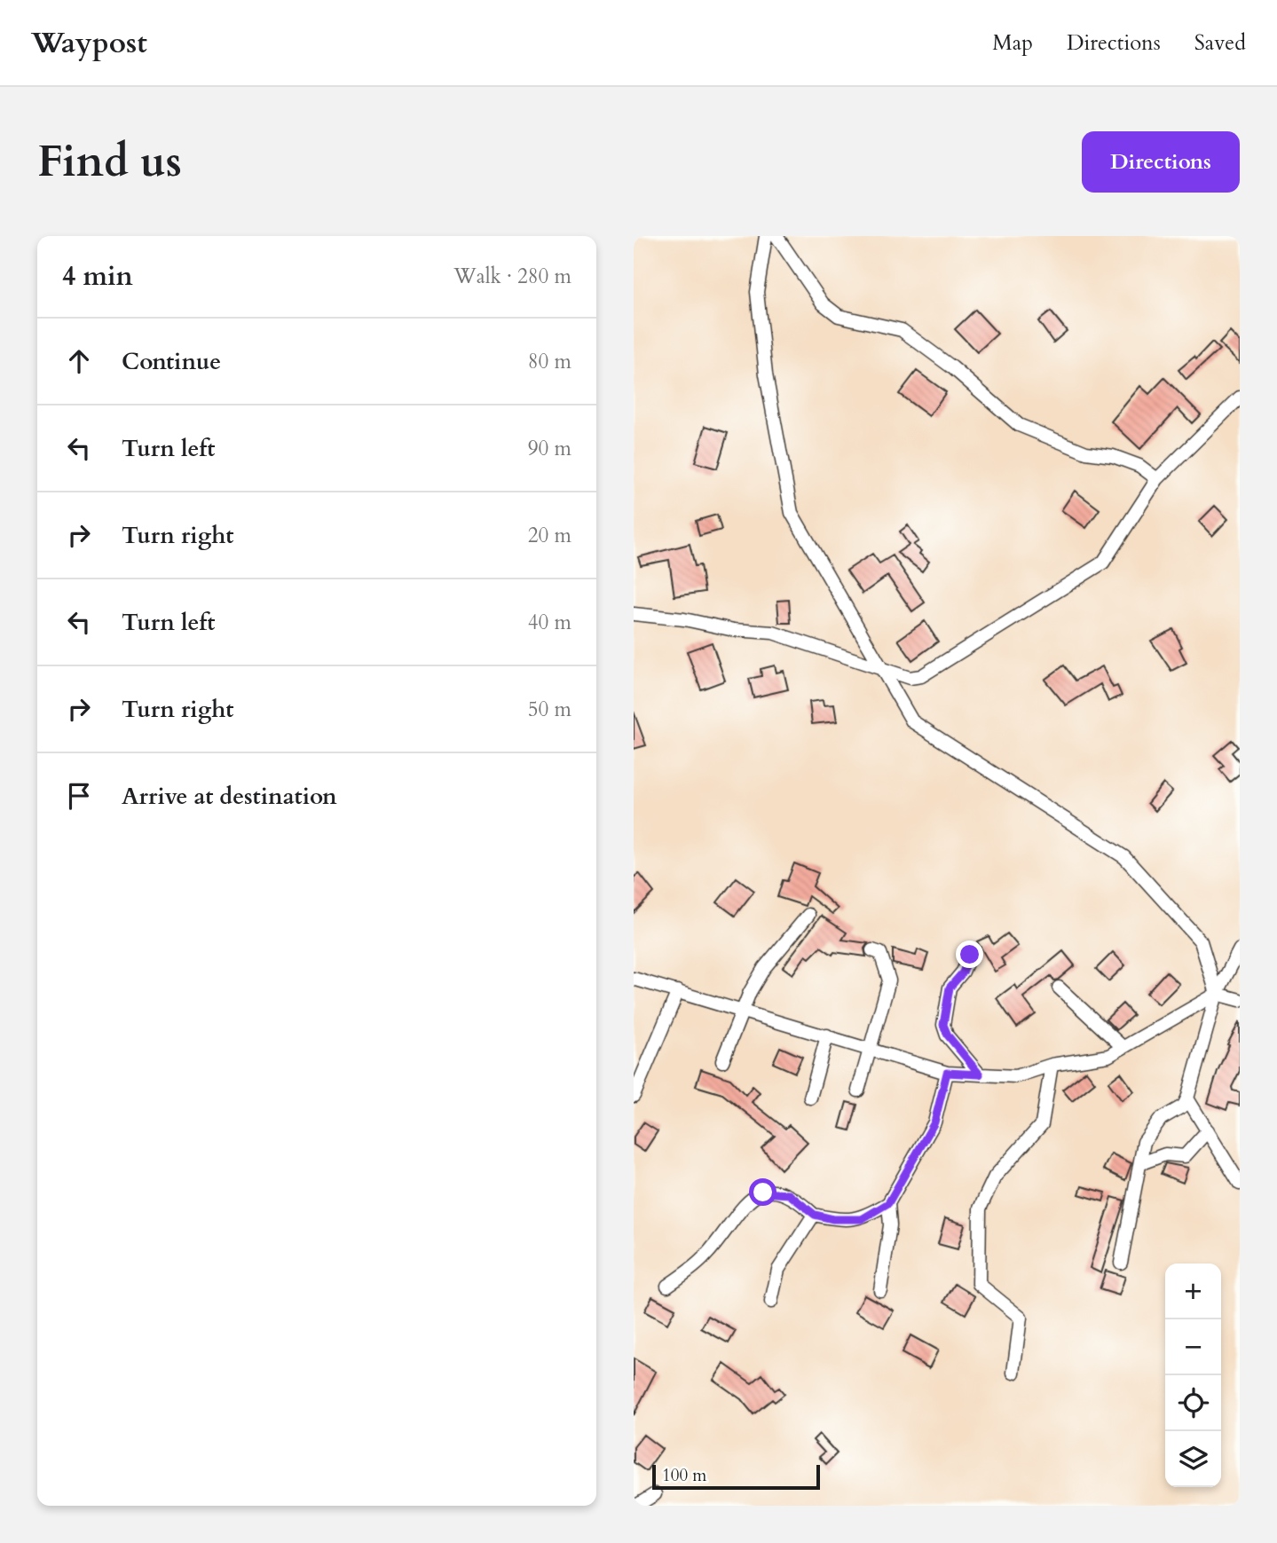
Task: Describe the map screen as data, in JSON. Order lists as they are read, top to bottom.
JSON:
{
  "scale_bar": "100 m",
  "page": {
    "header": "Waypost",
    "nav": ["Map", "Directions", "Saved"],
    "buttons": "Directions",
    "title": "Find us",
    "heading": ["4 min", "Walk · 280 m"],
    "list": [
      ["Continue", "80 m"],
      ["Turn left", "90 m"],
      ["Turn right", "20 m"],
      ["Turn left", "40 m"],
      ["Turn right", "50 m"],
      "Arrive at destination"
    ],
    "map_buttons": ["+", "−"],
    "scale": "100 m"
  }
}
